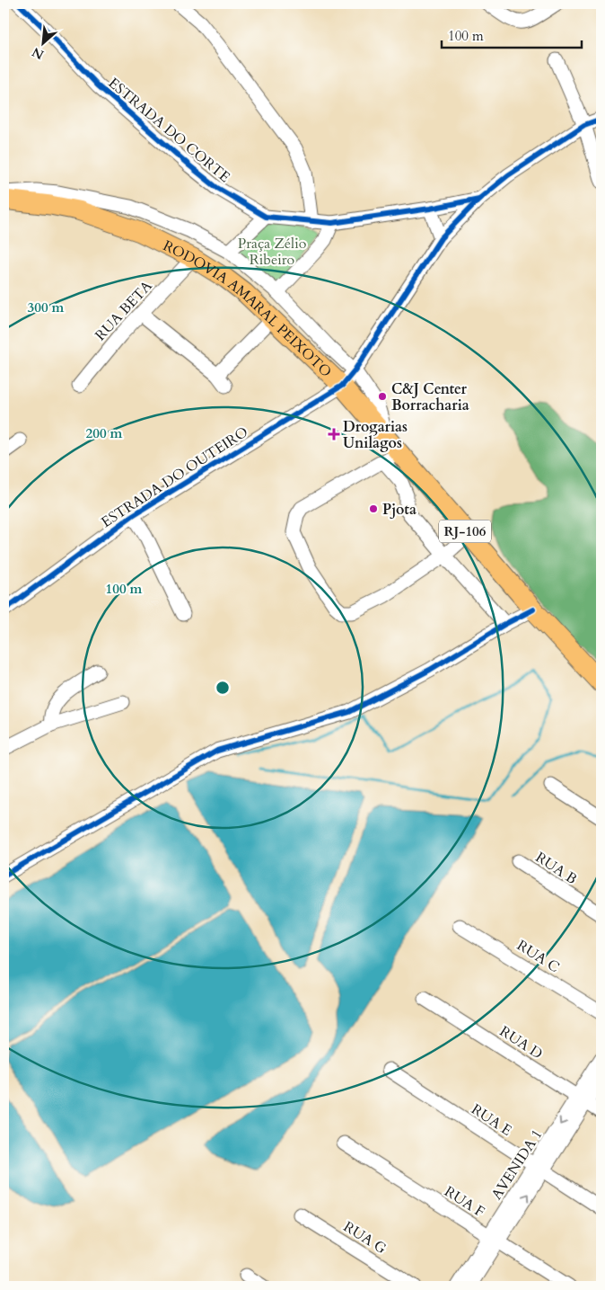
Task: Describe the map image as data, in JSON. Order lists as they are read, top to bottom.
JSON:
{
  "streets": {
    "highway": ["RODOVIA AMARAL PEIXOTO", "RJ-106"],
    "street": [
      "ESTRADA DO CORTE",
      "RUA BETA",
      "ESTRADA DO OUTEIRO",
      "RUA B",
      "RUA C",
      "RUA D",
      "RUA E",
      "AVENIDA 1",
      "RUA F",
      "RUA G"
    ]
  },
  "crossings": [
    ["ESTRADA DO CORTE", "ESTRADA DO OUTEIRO"],
    ["RODOVIA AMARAL PEIXOTO", "RUA BETA"],
    ["RODOVIA AMARAL PEIXOTO", "ESTRADA DO OUTEIRO"],
    ["RUA D", "AVENIDA 1"],
    ["RUA E", "AVENIDA 1"],
    ["AVENIDA 1", "RUA F"]
  ],
  "parks": ["Praça Zélio Ribeiro"],
  "places": {
    "other": ["C&J Center Borracharia", "Pjota"],
    "health": ["Drogarias Unilagos"]
  },
  "scale_bar": "100 m",
  "north": "bottom left",
  "rings": ["300 m", "200 m", "100 m"]
}
